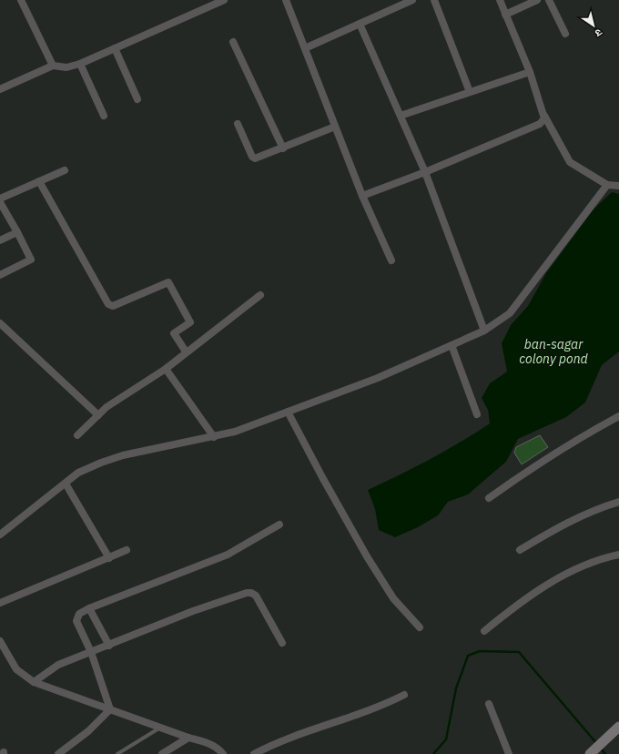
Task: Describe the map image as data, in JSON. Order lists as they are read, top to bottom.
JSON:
{
  "water": ["ban-sagar colony pond"],
  "north": "bottom right"
}
